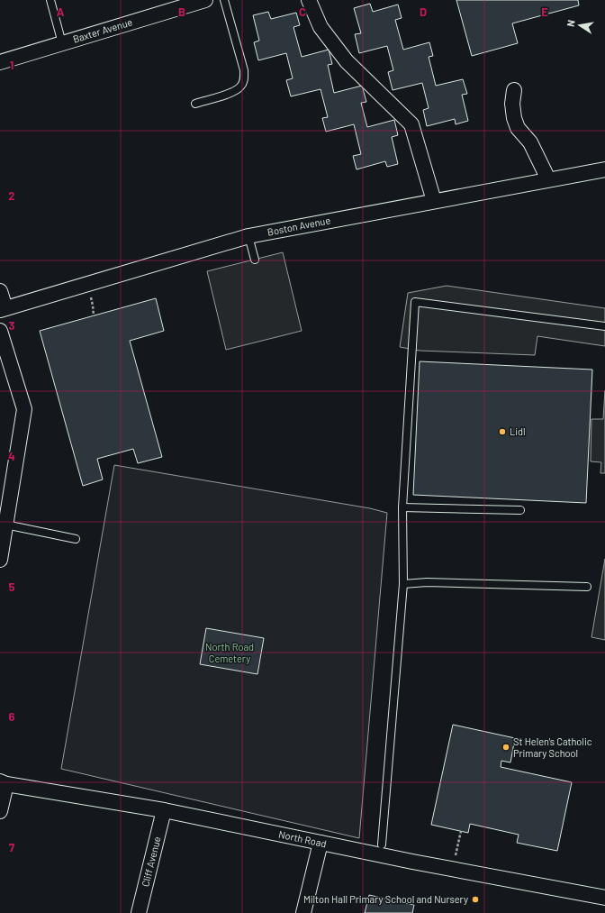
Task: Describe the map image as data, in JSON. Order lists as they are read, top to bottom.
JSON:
{
  "streets": {
    "street": [
      "Baxter Avenue",
      "Boston Avenue",
      "North Road",
      "Cliff Avenue"
    ]
  },
  "crossings": [
    ["North Road", "Cliff Avenue"]
  ],
  "parks": ["North Road Cemetery"],
  "places": ["Lidl", "St Helen's Catholic Primary School", "Milton Hall Primary School and Nursery"],
  "north": "left",
  "grid": {
    "columns": [
      "A",
      "B",
      "C",
      "D",
      "E"
    ],
    "rows": [
      "1",
      "2",
      "3",
      "4",
      "5",
      "6",
      "7"
    ]
  }
}
